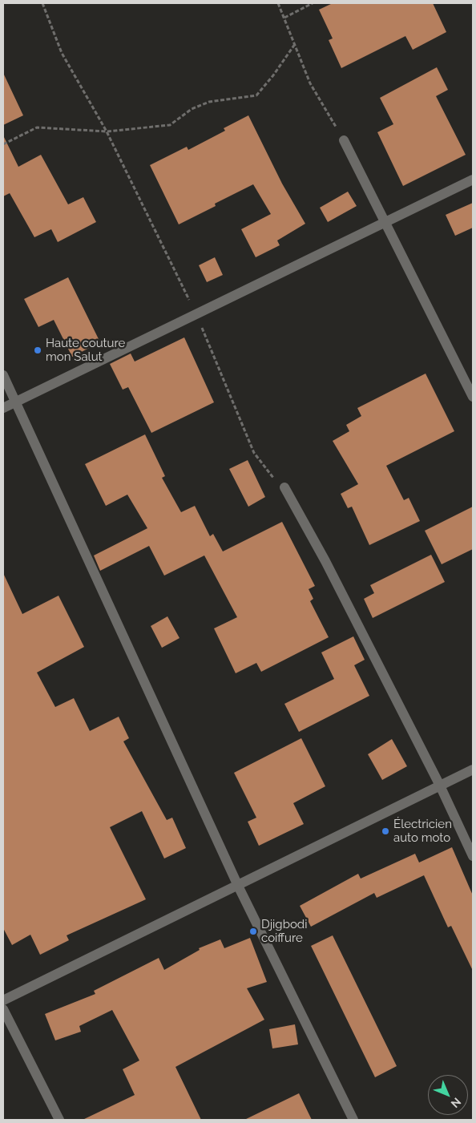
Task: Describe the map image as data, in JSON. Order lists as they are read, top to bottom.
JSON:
{
  "places": ["Haute couture mon Salut", "Électricien auto moto", "Djigbodi coiffure"],
  "north": "bottom right"
}
